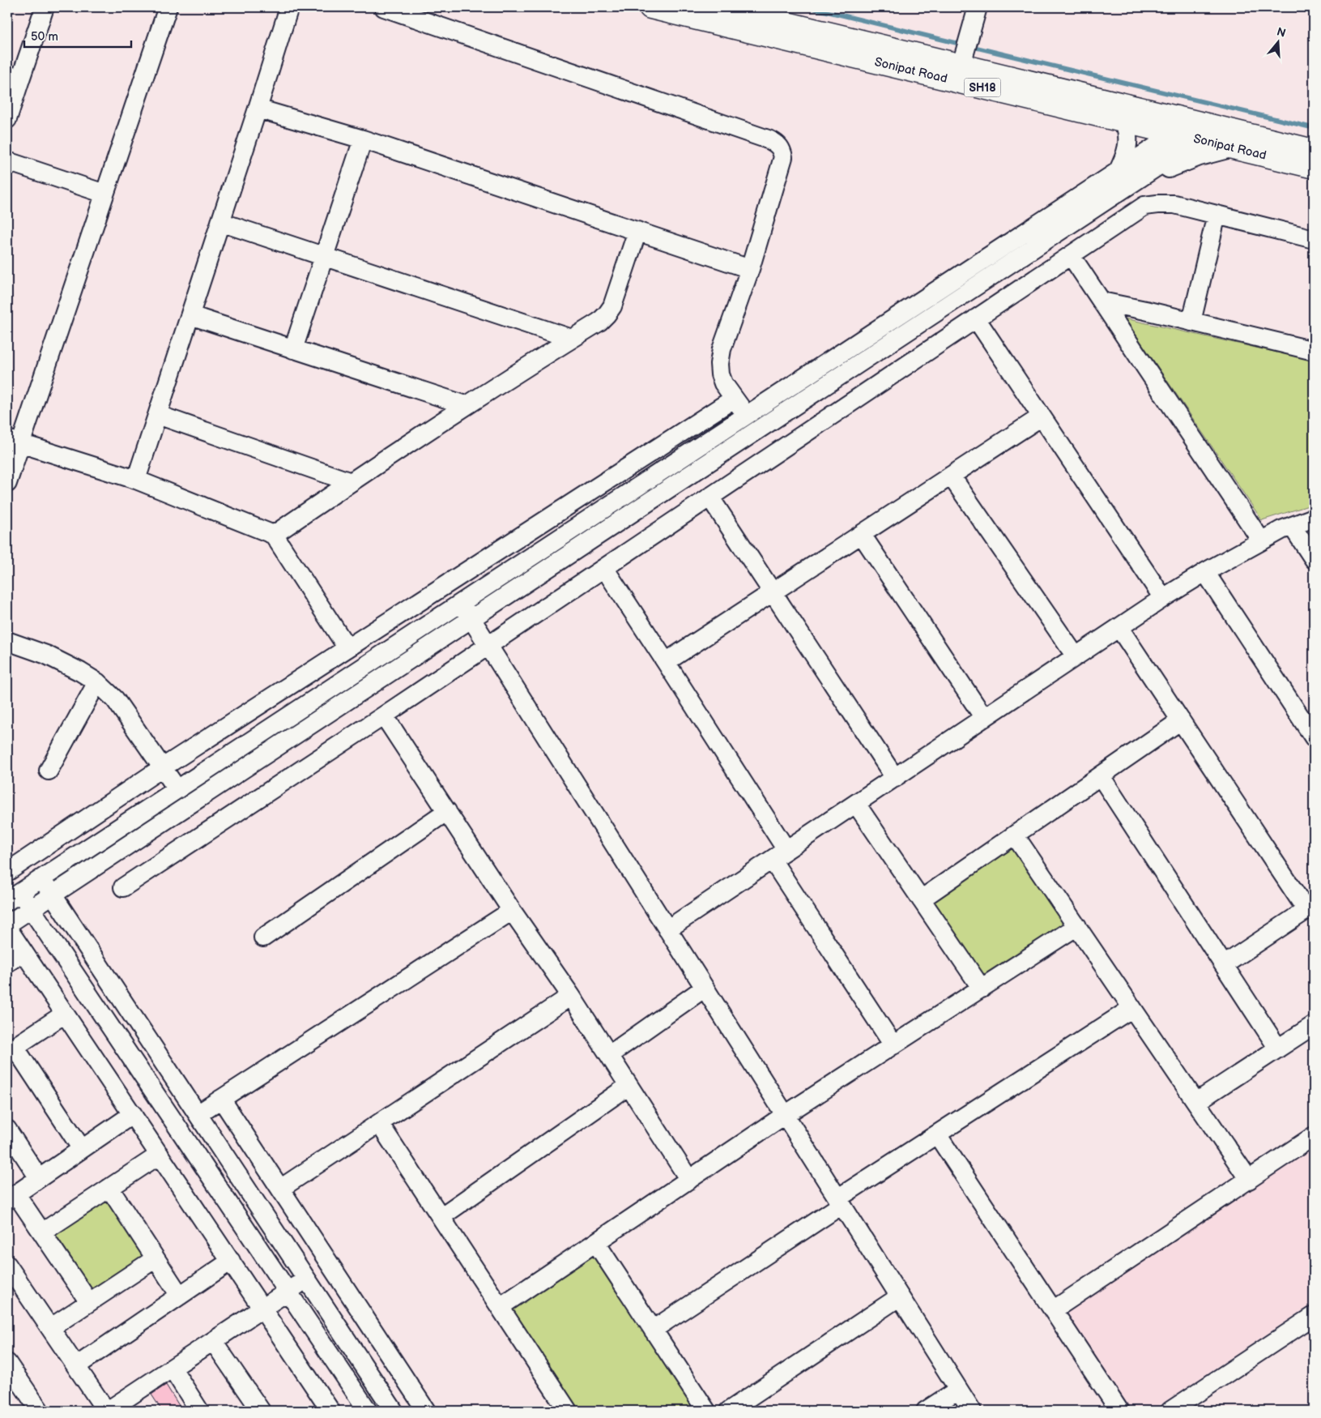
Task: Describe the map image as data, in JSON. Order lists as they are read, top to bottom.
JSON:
{
  "streets": {
    "main road": ["Sonipat Road", "SH18"]
  },
  "scale_bar": "50 m",
  "north": "top"
}
